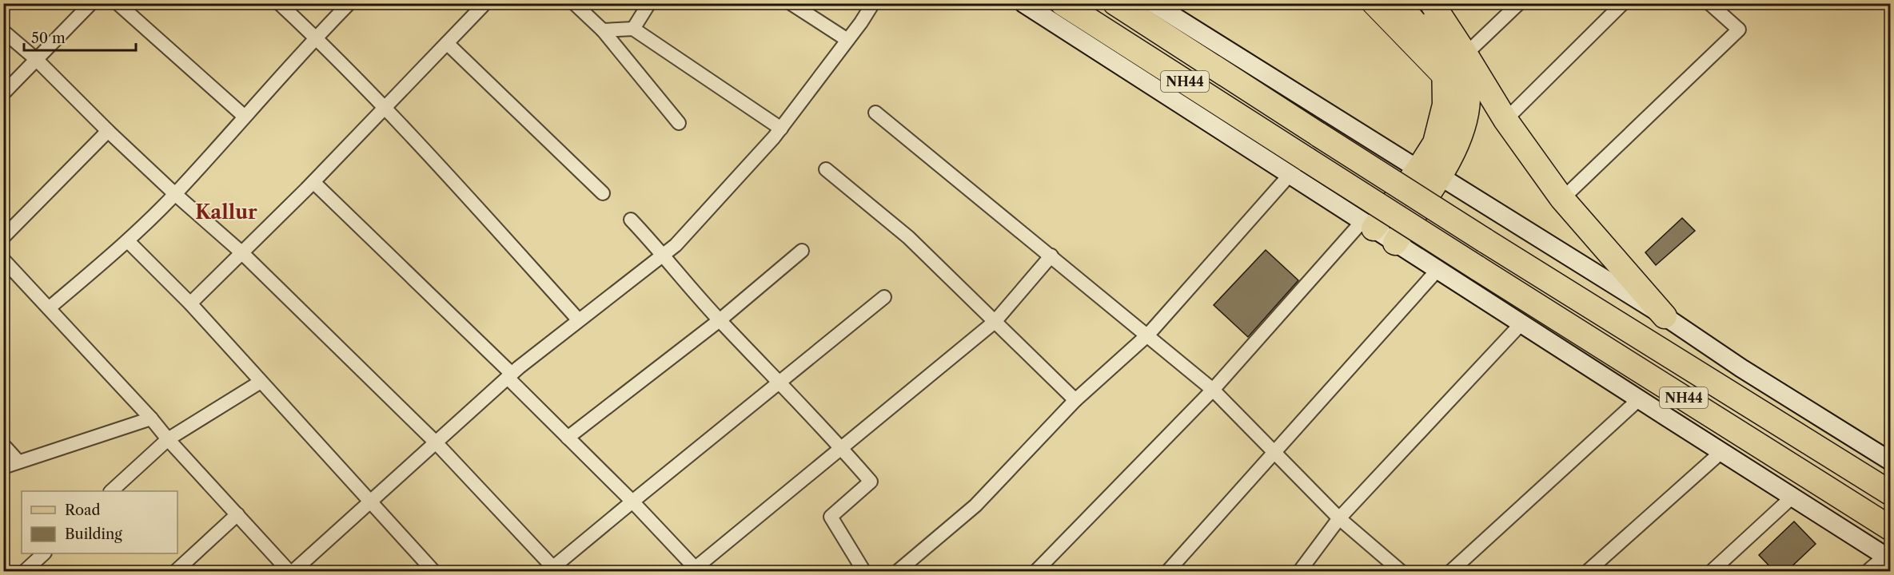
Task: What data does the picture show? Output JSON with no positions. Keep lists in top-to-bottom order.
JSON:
{
  "streets": {
    "highway": ["NH44"]
  },
  "districts": ["Kallur"],
  "legend": ["Road", "Building"],
  "scale_bar": "50 m"
}
